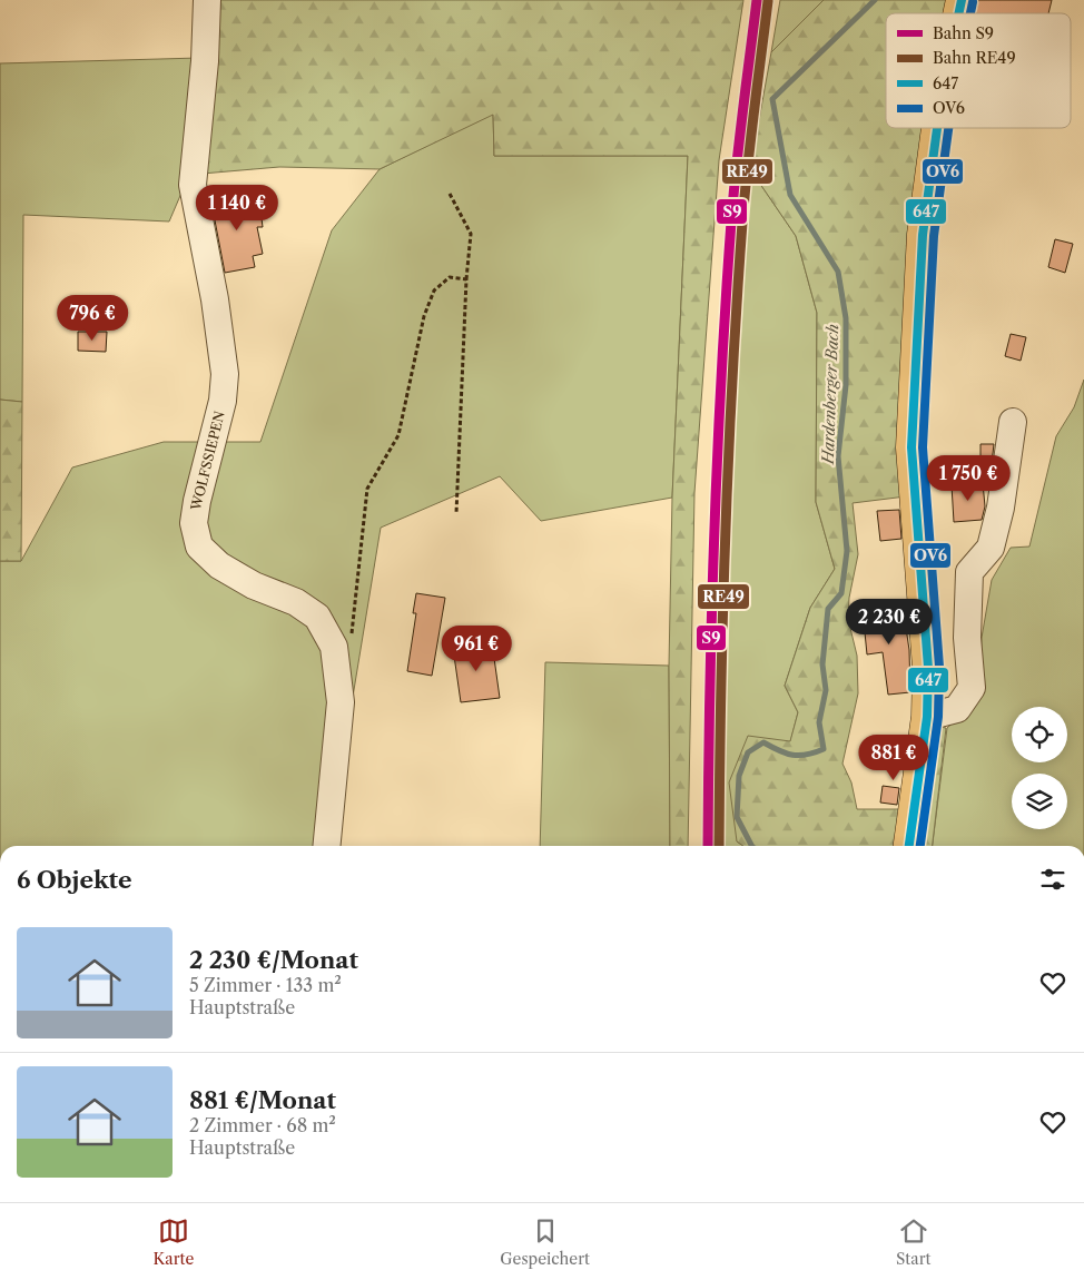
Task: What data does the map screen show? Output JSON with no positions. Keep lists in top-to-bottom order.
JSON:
{
  "streets": {
    "street": ["WOLFSSIEPEN"]
  },
  "water": ["Hardenberger Bach"],
  "lines": [
    "rail line S9",
    "transit line 647",
    "rail line RE49",
    "transit line OV6"
  ],
  "legend": [
    "Bahn S9",
    "Bahn RE49",
    "647",
    "OV6"
  ],
  "page": {
    "price": [
      "1 140 €",
      "796 €",
      "1 750 €",
      "2 230 €",
      "961 €",
      "881 €"
    ],
    "heading": "6 Objekte",
    "list": [
      {
        "name": "2 230 €/Monat",
        "note": "5 Zimmer · 133 m² · Hauptstraße"
      },
      {
        "name": "881 €/Monat",
        "note": "2 Zimmer · 68 m² · Hauptstraße"
      }
    ],
    "tabs": ["Karte", "Gespeichert", "Start"]
  }
}
